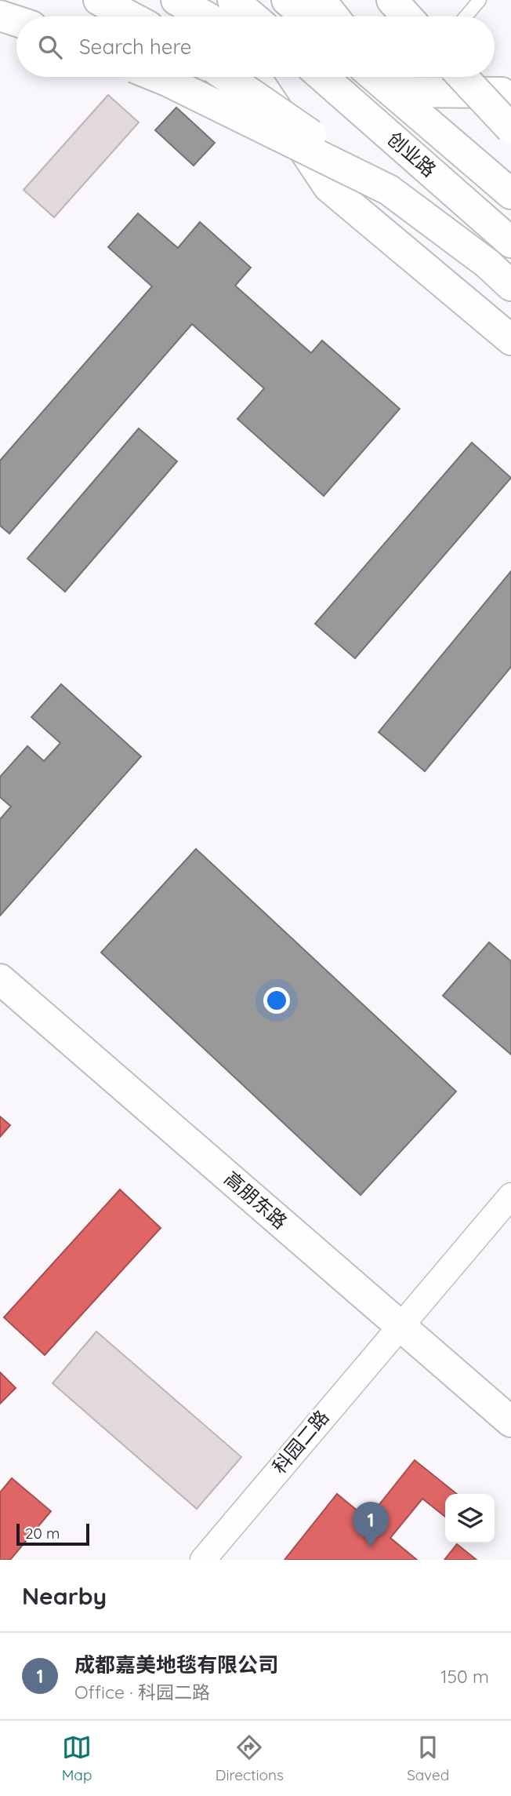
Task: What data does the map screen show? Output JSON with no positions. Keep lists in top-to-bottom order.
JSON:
{
  "streets": {
    "main road": ["创业路", "高朋东路"],
    "street": ["科园二路"]
  },
  "crossings": [
    ["高朋东路", "科园二路"]
  ],
  "scale_bar": "20 m",
  "page": {
    "search": "Search here",
    "pins": "1",
    "scale": "20 m",
    "heading": "Nearby",
    "list": [
      {
        "mark": "1",
        "name": "成都嘉美地毯有限公司",
        "note": "Office · 科园二路",
        "value": "150 m"
      }
    ],
    "nav": ["Map", "Directions", "Saved"]
  }
}
